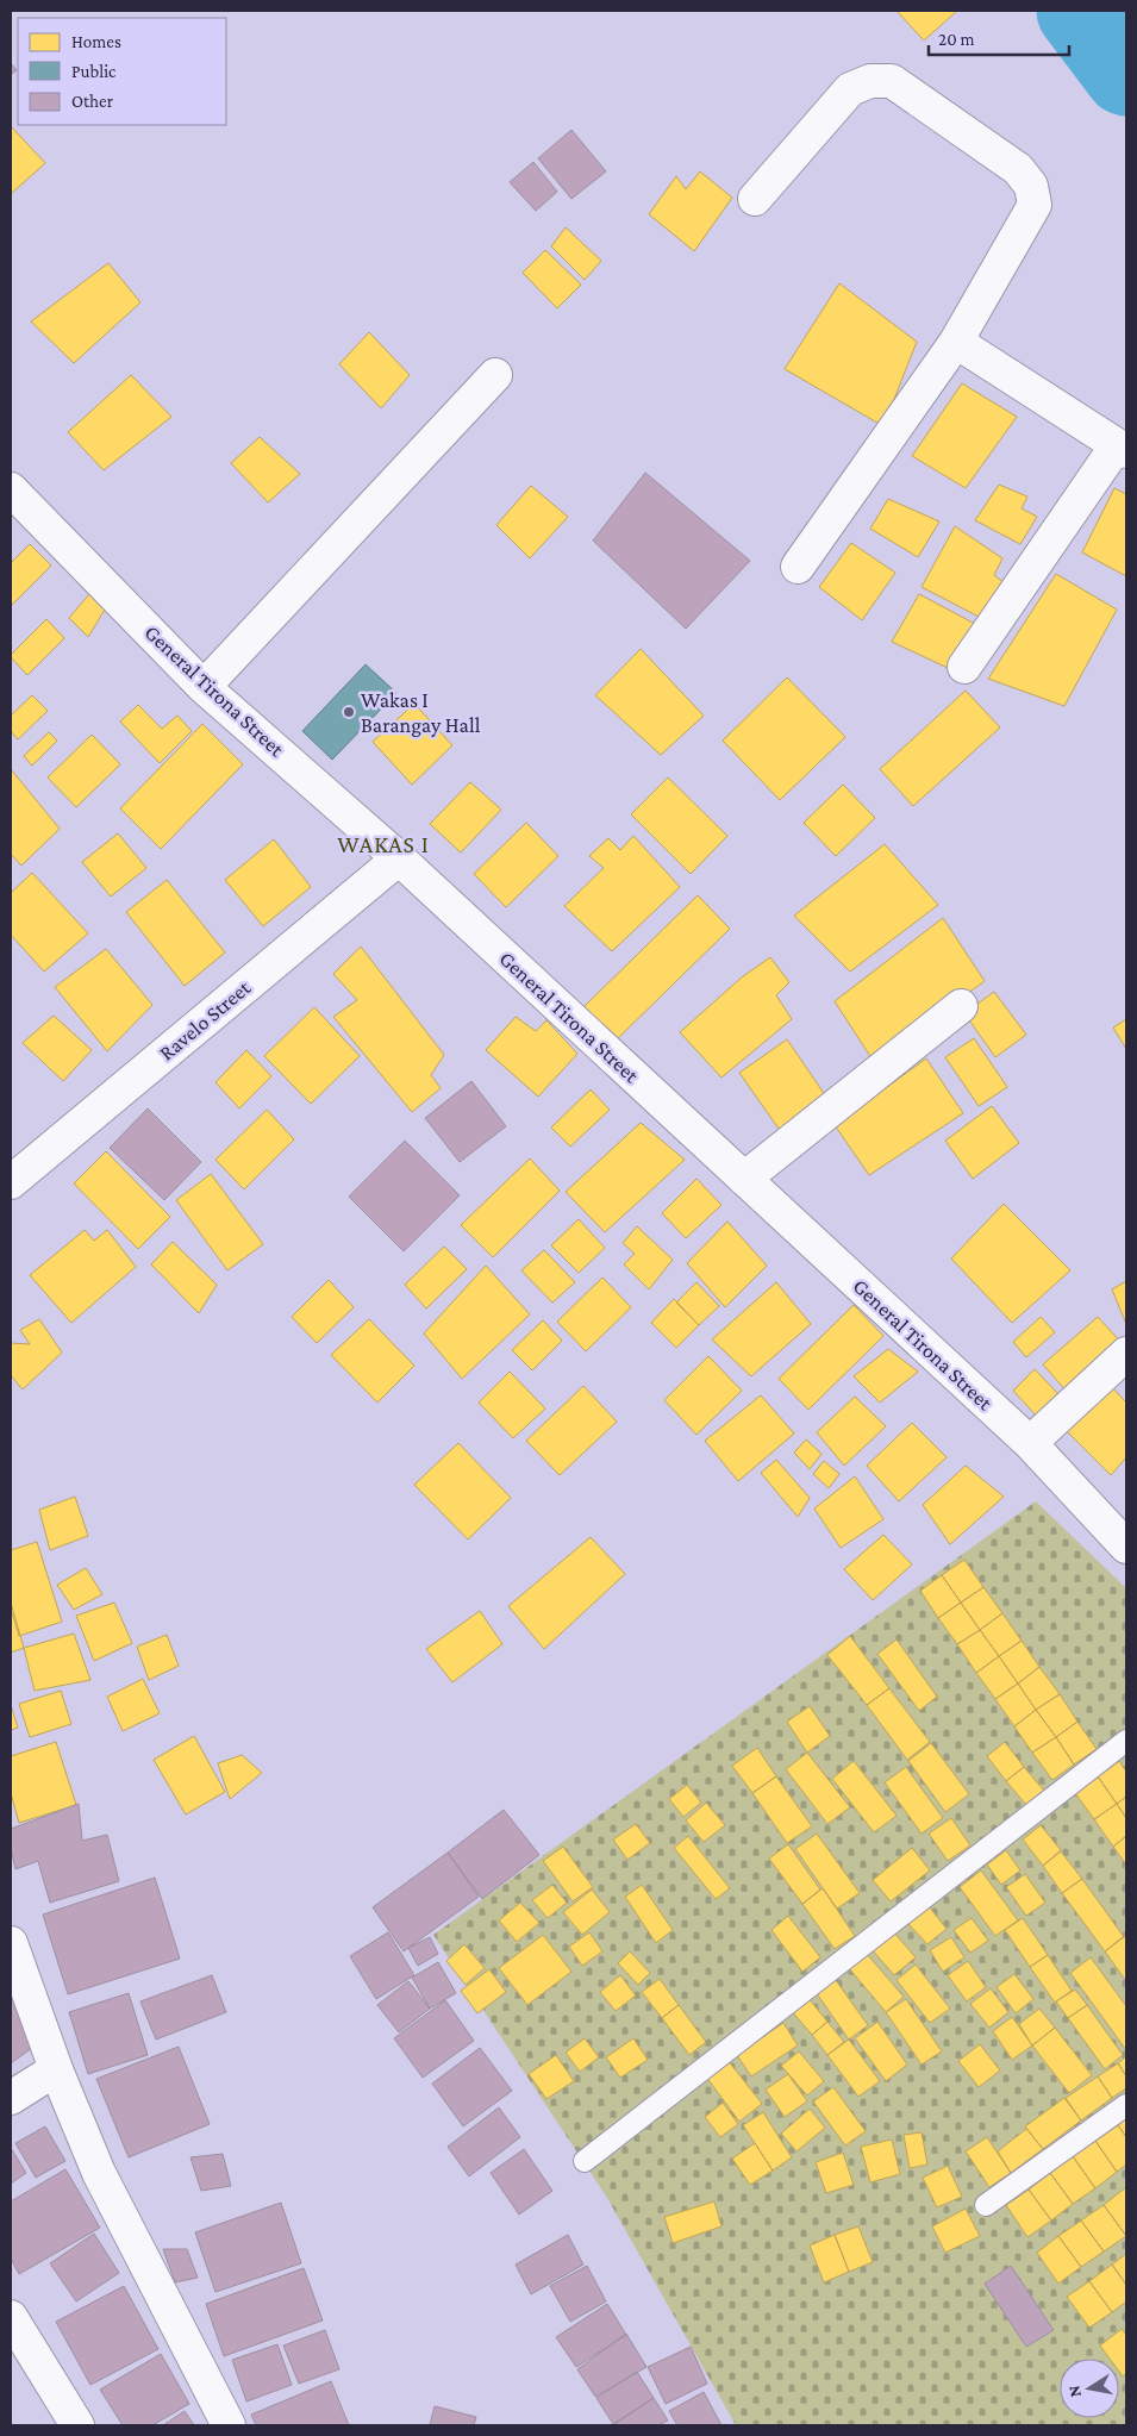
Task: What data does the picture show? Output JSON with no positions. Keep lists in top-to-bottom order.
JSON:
{
  "streets": {
    "street": ["General Tirona Street", "Ravelo Street"]
  },
  "crossings": [
    ["General Tirona Street", "Ravelo Street"]
  ],
  "districts": ["WAKAS I"],
  "places": ["Wakas I Barangay Hall"],
  "legend": ["Homes", "Public", "Other"],
  "scale_bar": "20 m",
  "north": "left"
}
